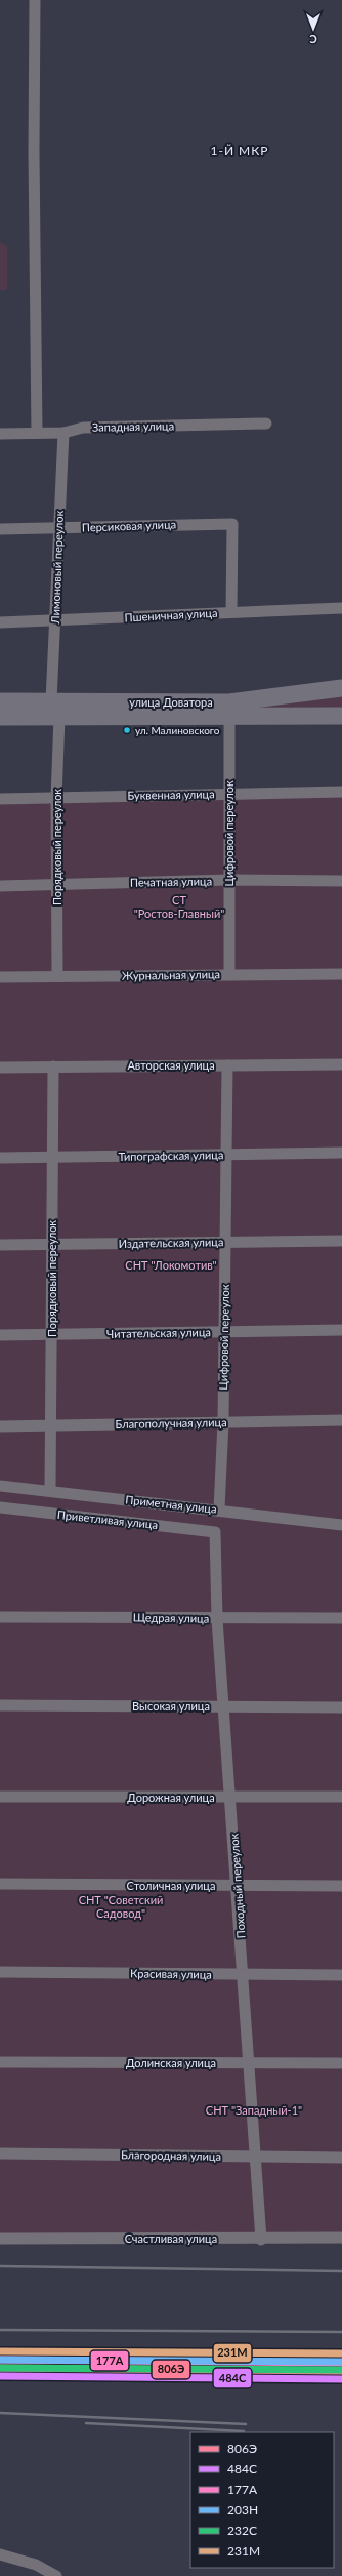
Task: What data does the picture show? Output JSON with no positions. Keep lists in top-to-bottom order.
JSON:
{
  "streets": {
    "main road": ["улица Доватора"],
    "street": [
      "Западная улица",
      "Персиковая улица",
      "Лимоновый переулок",
      "Пшеничная улица",
      "Буквенная улица",
      "Цифровой переулок",
      "Порядковый переулок",
      "Печатная улица",
      "Журнальная улица",
      "Авторская улица",
      "Типографская улица",
      "Издательская улица",
      "Читательская улица",
      "Благополучная улица",
      "Приметная улица",
      "Приветливая улица",
      "Щедрая улица",
      "Высокая улица",
      "Дорожная улица",
      "Столичная улица",
      "Походный переулок",
      "Красивая улица",
      "Долинская улица",
      "Благородная улица",
      "Счастливая улица"
    ]
  },
  "crossings": [
    ["Западная улица", "Лимоновый переулок"],
    ["Персиковая улица", "Лимоновый переулок"],
    ["Персиковая улица", "Пшеничная улица"],
    ["Лимоновый переулок", "Пшеничная улица"],
    ["Лимоновый переулок", "улица Доватора"],
    ["Лимоновый переулок", "Порядковый переулок"],
    ["улица Доватора", "Цифровой переулок"],
    ["улица Доватора", "Порядковый переулок"],
    ["Буквенная улица", "Цифровой переулок"],
    ["Буквенная улица", "Порядковый переулок"],
    ["Цифровой переулок", "Печатная улица"],
    ["Цифровой переулок", "Журнальная улица"],
    ["Цифровой переулок", "Авторская улица"],
    ["Цифровой переулок", "Типографская улица"],
    ["Цифровой переулок", "Издательская улица"],
    ["Цифровой переулок", "Читательская улица"],
    ["Цифровой переулок", "Благополучная улица"],
    ["Цифровой переулок", "Приметная улица"],
    ["Порядковый переулок", "Печатная улица"],
    ["Порядковый переулок", "Журнальная улица"],
    ["Порядковый переулок", "Авторская улица"],
    ["Порядковый переулок", "Типографская улица"],
    ["Порядковый переулок", "Издательская улица"],
    ["Порядковый переулок", "Читательская улица"],
    ["Порядковый переулок", "Благополучная улица"],
    ["Порядковый переулок", "Приметная улица"],
    ["Приветливая улица", "Походный переулок"],
    ["Щедрая улица", "Походный переулок"],
    ["Высокая улица", "Походный переулок"],
    ["Дорожная улица", "Походный переулок"],
    ["Столичная улица", "Походный переулок"],
    ["Походный переулок", "Красивая улица"],
    ["Походный переулок", "Долинская улица"],
    ["Походный переулок", "Благородная улица"],
    ["Походный переулок", "Счастливая улица"]
  ],
  "districts": ["1-Й МКР"],
  "parks": [
    "СТ \"Ростов-Главный\"",
    "СНТ \"Локомотив\"",
    "СНТ \"Советский Садовод\"",
    "СНТ \"Западный-1\""
  ],
  "places": ["ул. Малиновского"],
  "lines": [
    "transit line 231М",
    "transit line 177А",
    "transit line 203Н",
    "transit line 806Э",
    "transit line 232C",
    "transit line 484С"
  ],
  "legend": [
    "806Э",
    "484С",
    "177А",
    "203Н",
    "232C",
    "231М"
  ],
  "north": "bottom"
}
